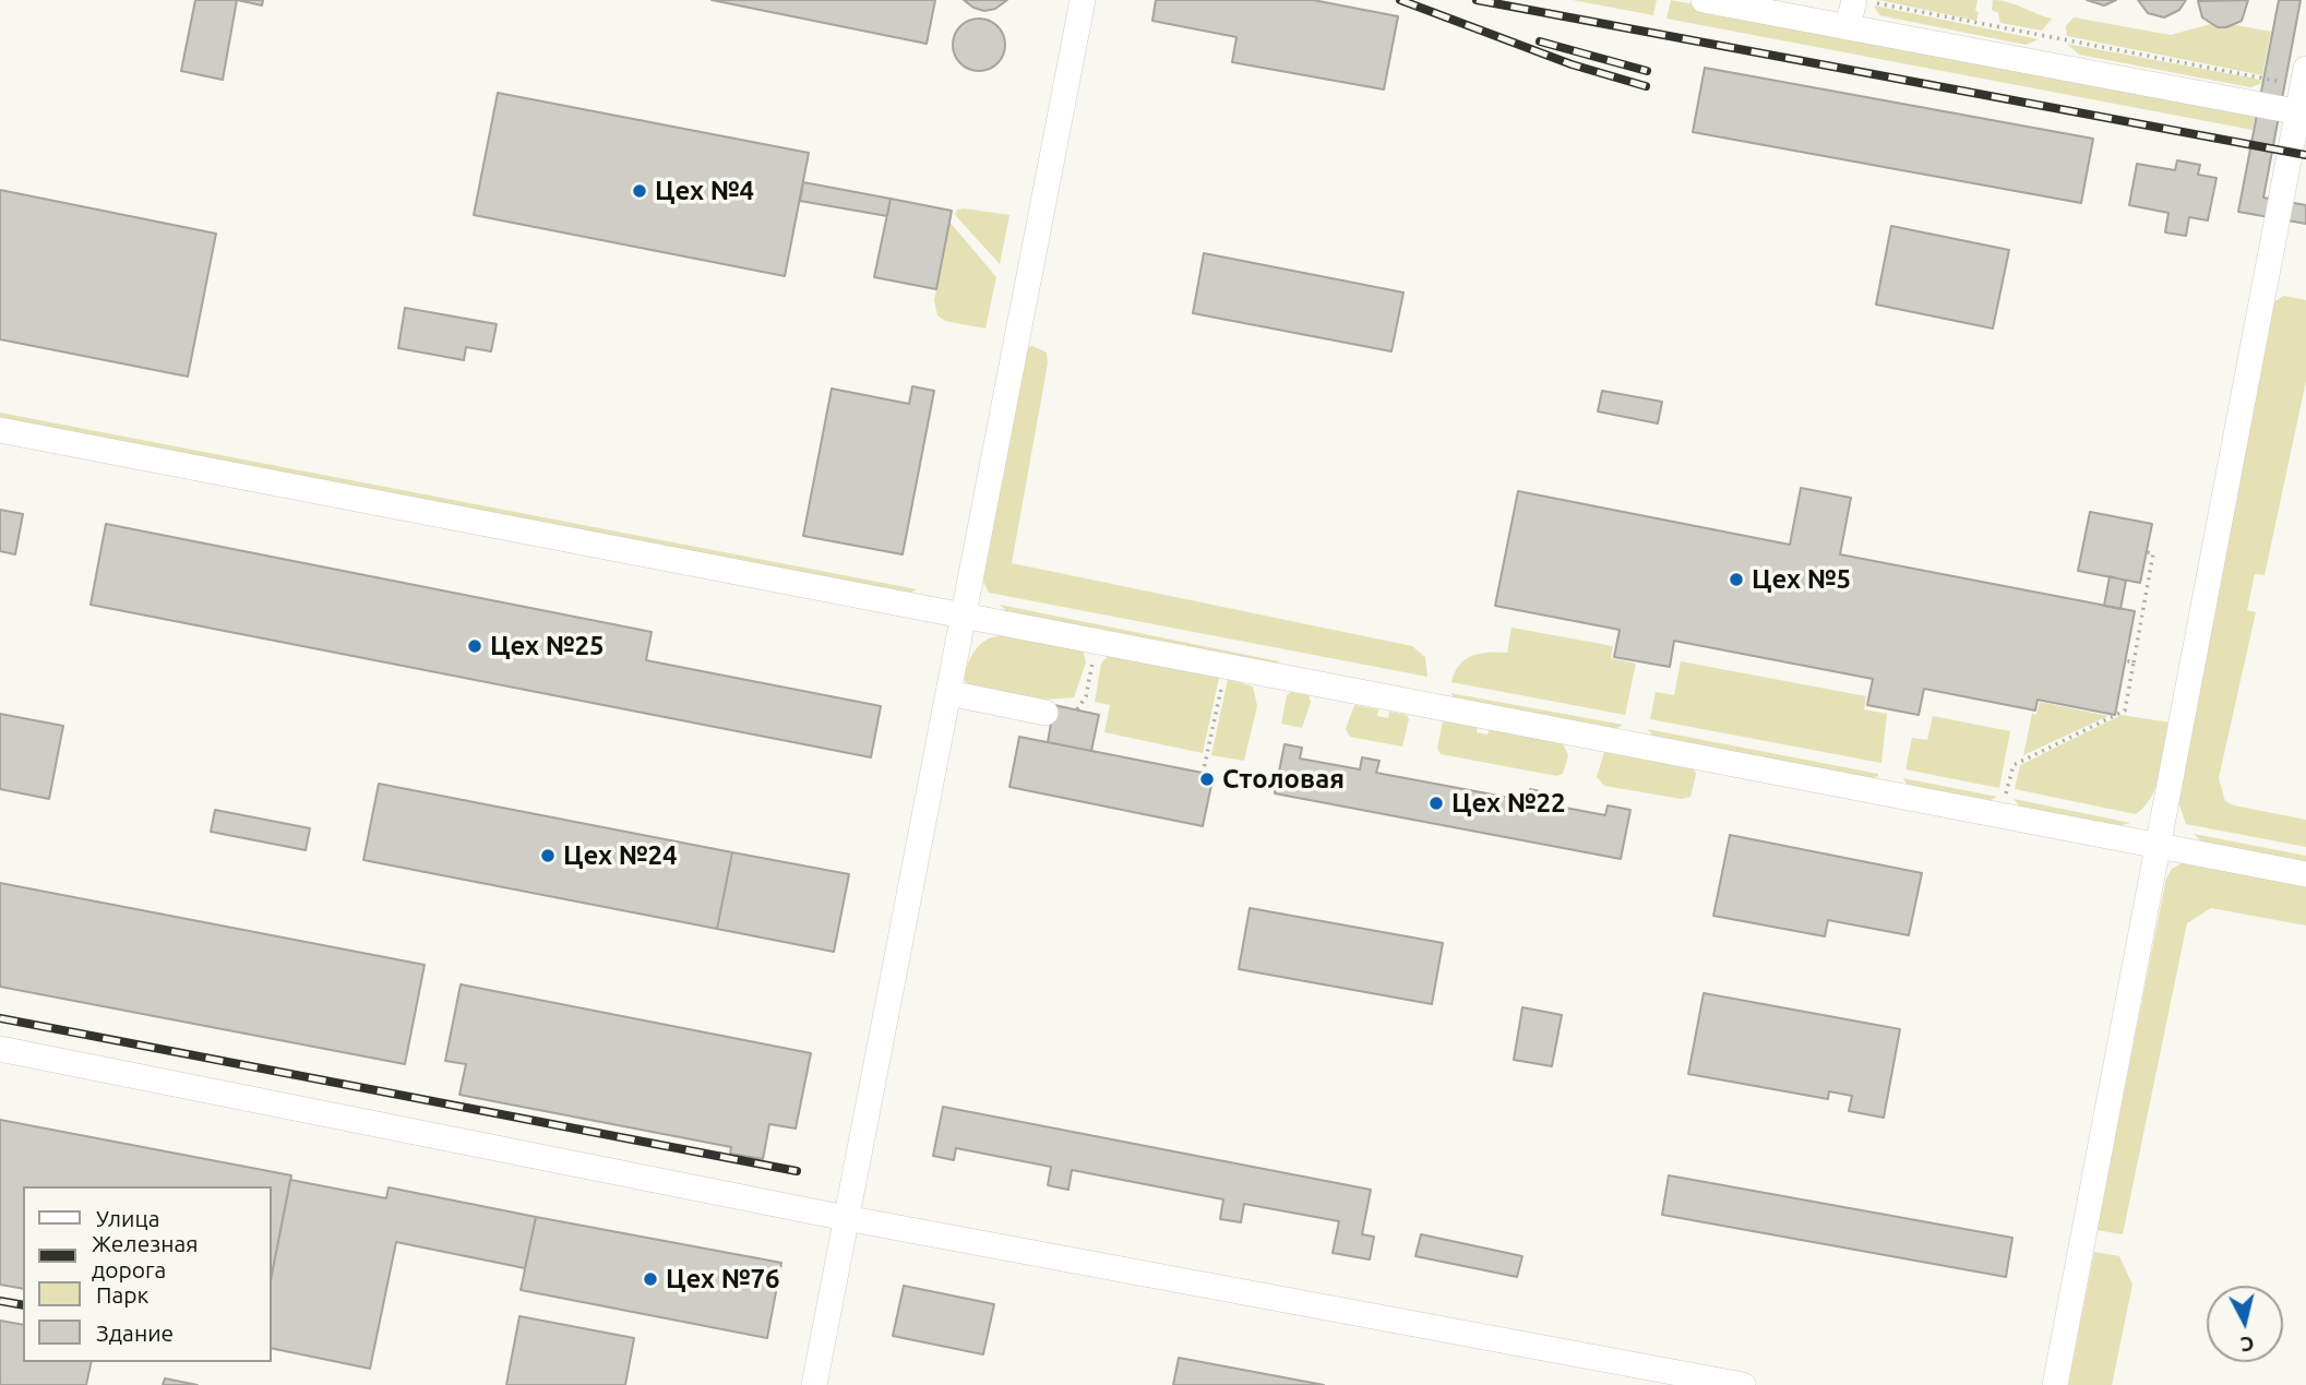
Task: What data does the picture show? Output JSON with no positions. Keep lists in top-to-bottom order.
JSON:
{
  "places": [
    "Цех №4",
    "Цех №5",
    "Цех №25",
    "Столовая",
    "Цех №22",
    "Цех №24",
    "Цех №76"
  ],
  "legend": [
    "Улица",
    "Железная дорога",
    "Парк",
    "Здание"
  ],
  "north": "bottom"
}
